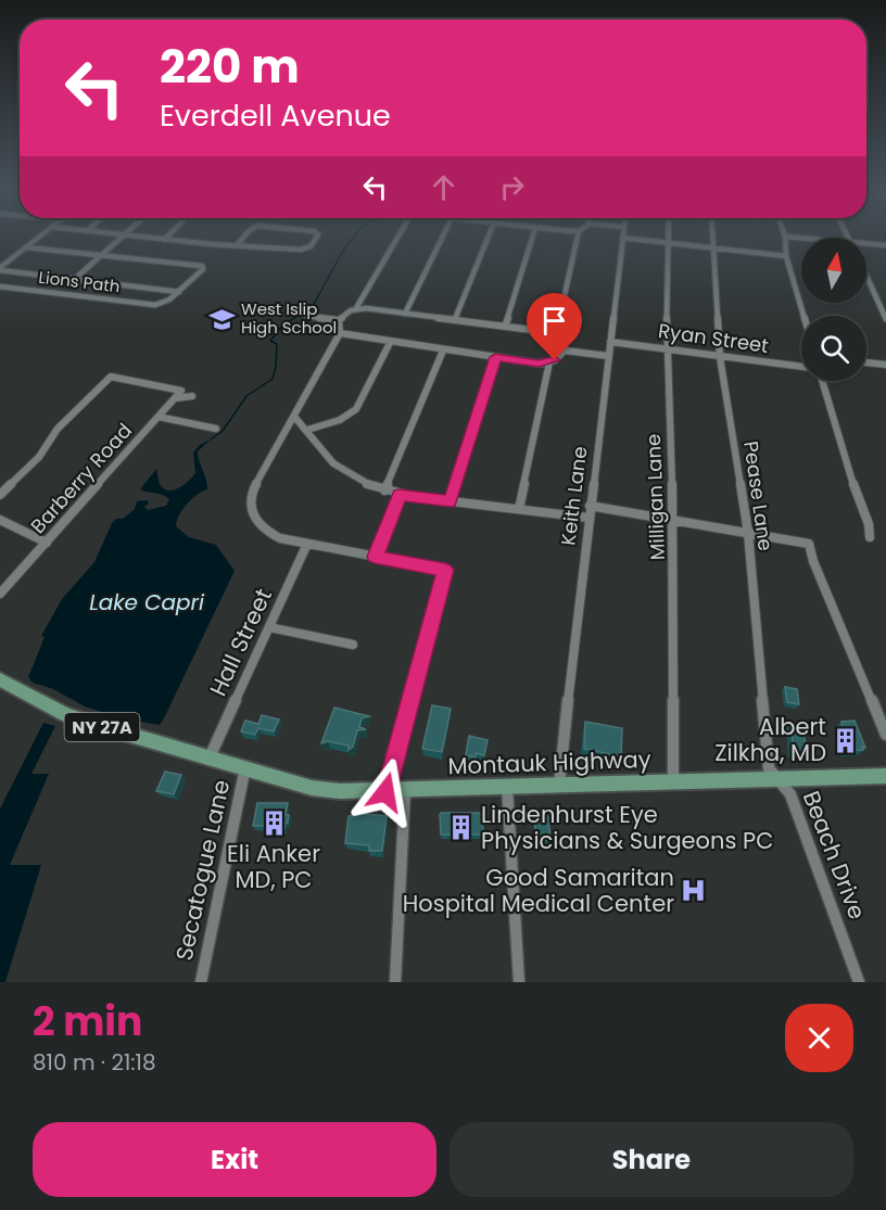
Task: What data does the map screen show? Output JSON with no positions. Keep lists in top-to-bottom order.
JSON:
{
  "streets": {
    "main road": ["NY 27A", "Montauk Highway"],
    "street": [
      "Lions Path",
      "Ryan Street",
      "Barberry Road",
      "Keith Lane",
      "Pease Lane",
      "Milligan Lane",
      "Hall Street",
      "Beach Drive",
      "Secatogue Lane"
    ]
  },
  "crossings": [
    ["Ryan Street", "Keith Lane"],
    ["Ryan Street", "Pease Lane"],
    ["Ryan Street", "Milligan Lane"],
    ["Keith Lane", "Montauk Highway"],
    ["Pease Lane", "Montauk Highway"],
    ["Pease Lane", "Beach Drive"],
    ["Milligan Lane", "Montauk Highway"],
    ["Hall Street", "Montauk Highway"],
    ["Montauk Highway", "Beach Drive"],
    ["Montauk Highway", "Secatogue Lane"]
  ],
  "water": ["Lake Capri"],
  "places": {
    "school or university": ["West Islip High School"],
    "building": ["Albert Zilkha, MD", "Eli Anker MD, PC", "Lindenhurst Eye Physicians & Surgeons PC"],
    "hospital": ["Good Samaritan Hospital Medical Center"]
  },
  "north": "top",
  "page": {
    "turn": ["220 m", "Everdell Avenue"],
    "heading": ["2 min", "810 m · 21:18"],
    "buttons": ["Exit", "Share"]
  }
}
